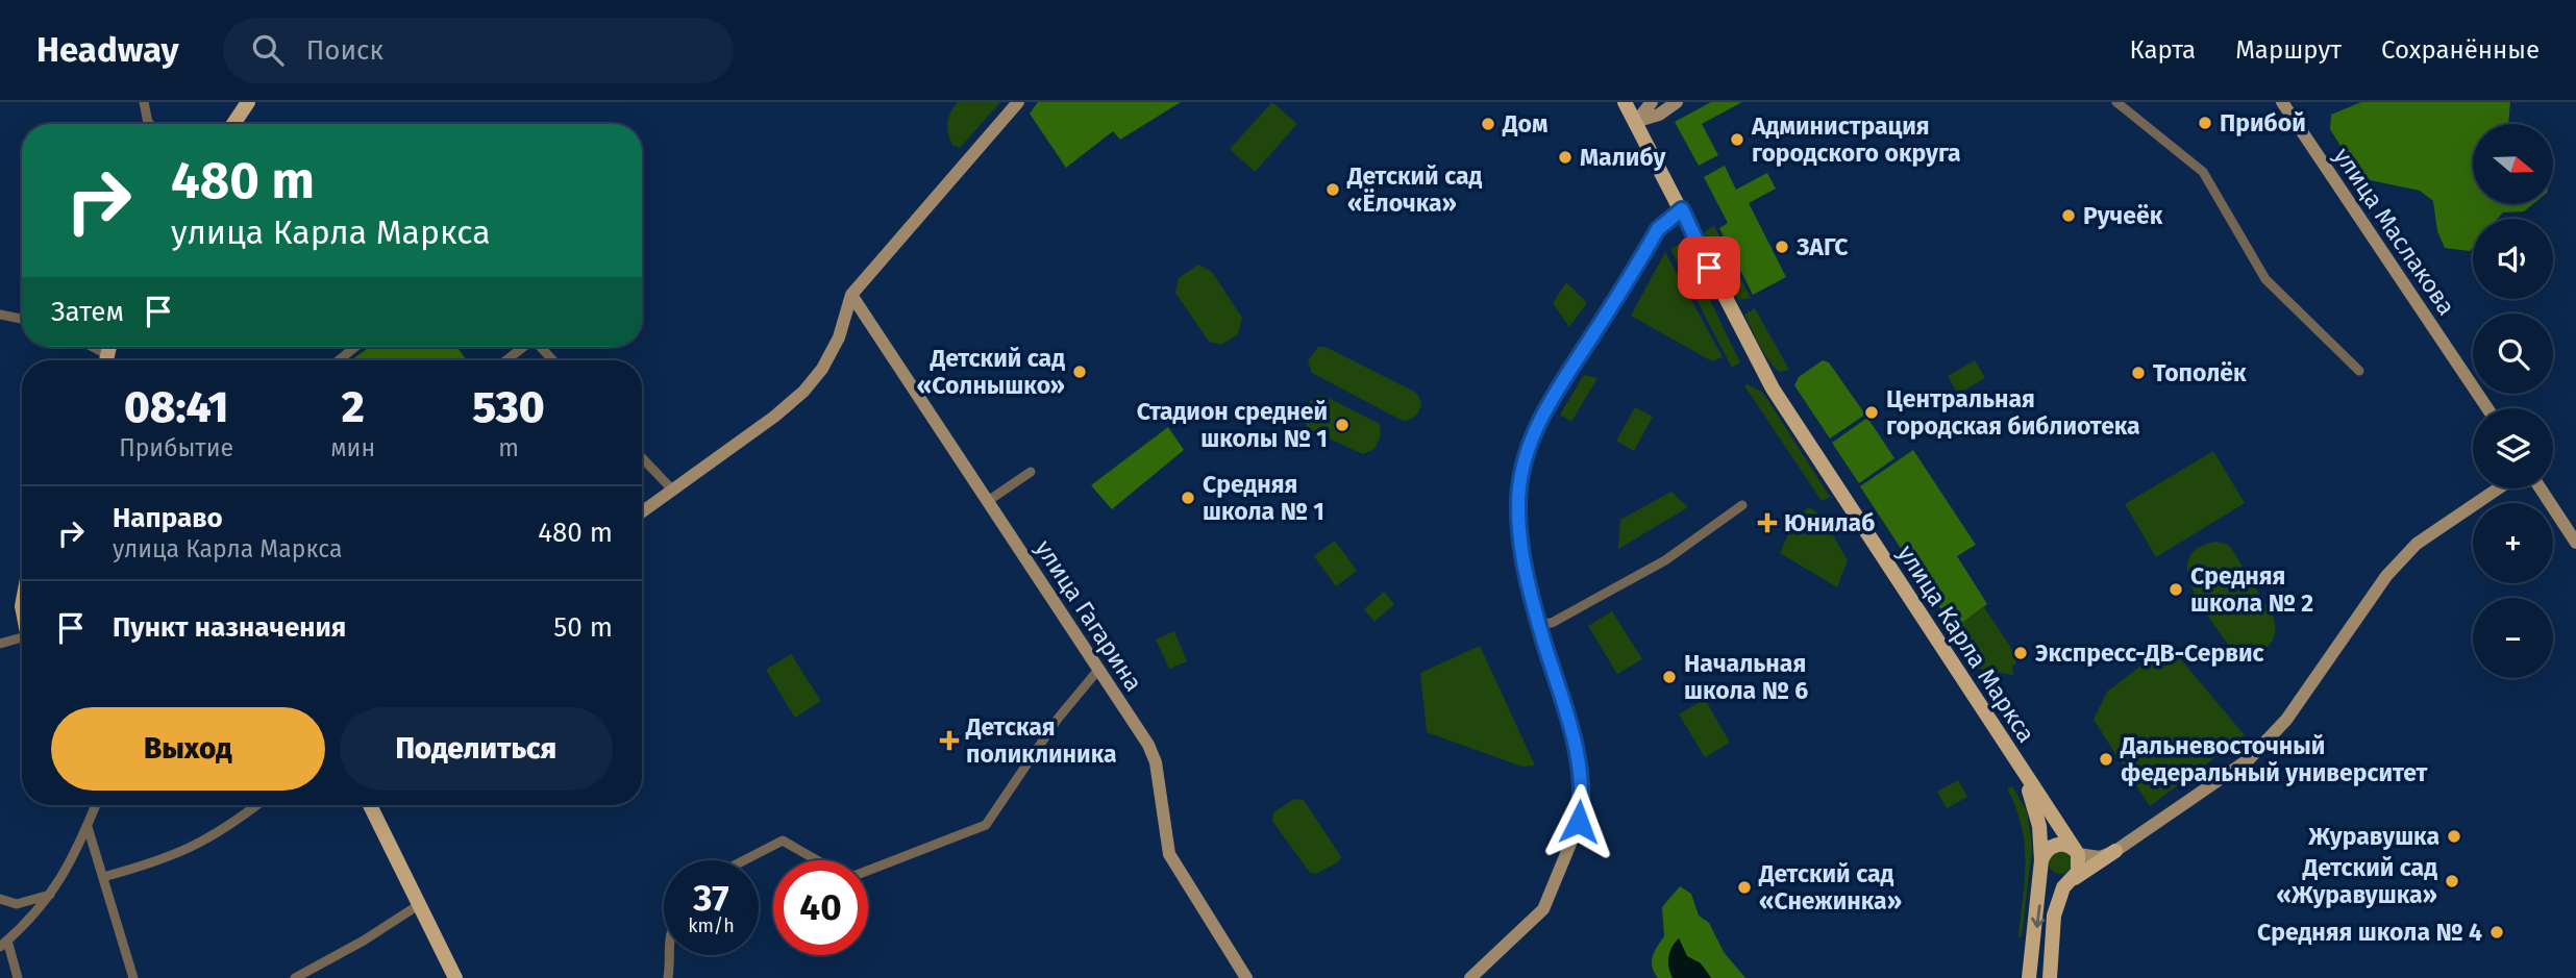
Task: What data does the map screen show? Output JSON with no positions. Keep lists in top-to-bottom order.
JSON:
{
  "streets": {
    "main road": ["улица Карла Маркса"],
    "street": ["улица Маслакова", "улица Гагарина"]
  },
  "places": {
    "other": [
      "Прибой",
      "Дом",
      "Администрация городского округа",
      "Малибу",
      "Детский сад «Ёлочка»",
      "Ручеёк",
      "ЗАГС",
      "Детский сад «Солнышко»",
      "Тополёк",
      "Центральная городская библиотека",
      "Стадион средней школы № 1",
      "Средняя школа № 1",
      "Средняя школа № 2",
      "Экспресс-ДВ-Сервис",
      "Начальная школа № 6",
      "Дальневосточный федеральный университет",
      "Журавушка",
      "Детский сад «Журавушка»",
      "Детский сад «Снежинка»",
      "Средняя школа № 4"
    ],
    "health": ["Юнилаб", "Детская поликлиника"]
  },
  "north": "right",
  "page": {
    "header": "Headway",
    "search": "Поиск",
    "nav": ["Карта", "Маршрут", "Сохранённые"],
    "map_buttons": ["+", "−"],
    "turn": ["480 m", "улица Карла Маркса"],
    "then": "Затем",
    "eta": [
      "08:41",
      "Прибытие",
      "2",
      "мин",
      "530",
      "m"
    ],
    "list": [
      {
        "name": "Направо",
        "note": "улица Карла Маркса",
        "value": "480 m"
      },
      {
        "name": "Пункт назначения",
        "value": "50 m"
      }
    ],
    "buttons": ["Выход", "Поделиться"],
    "speed": "37 km/h",
    "limit": "40"
  }
}
